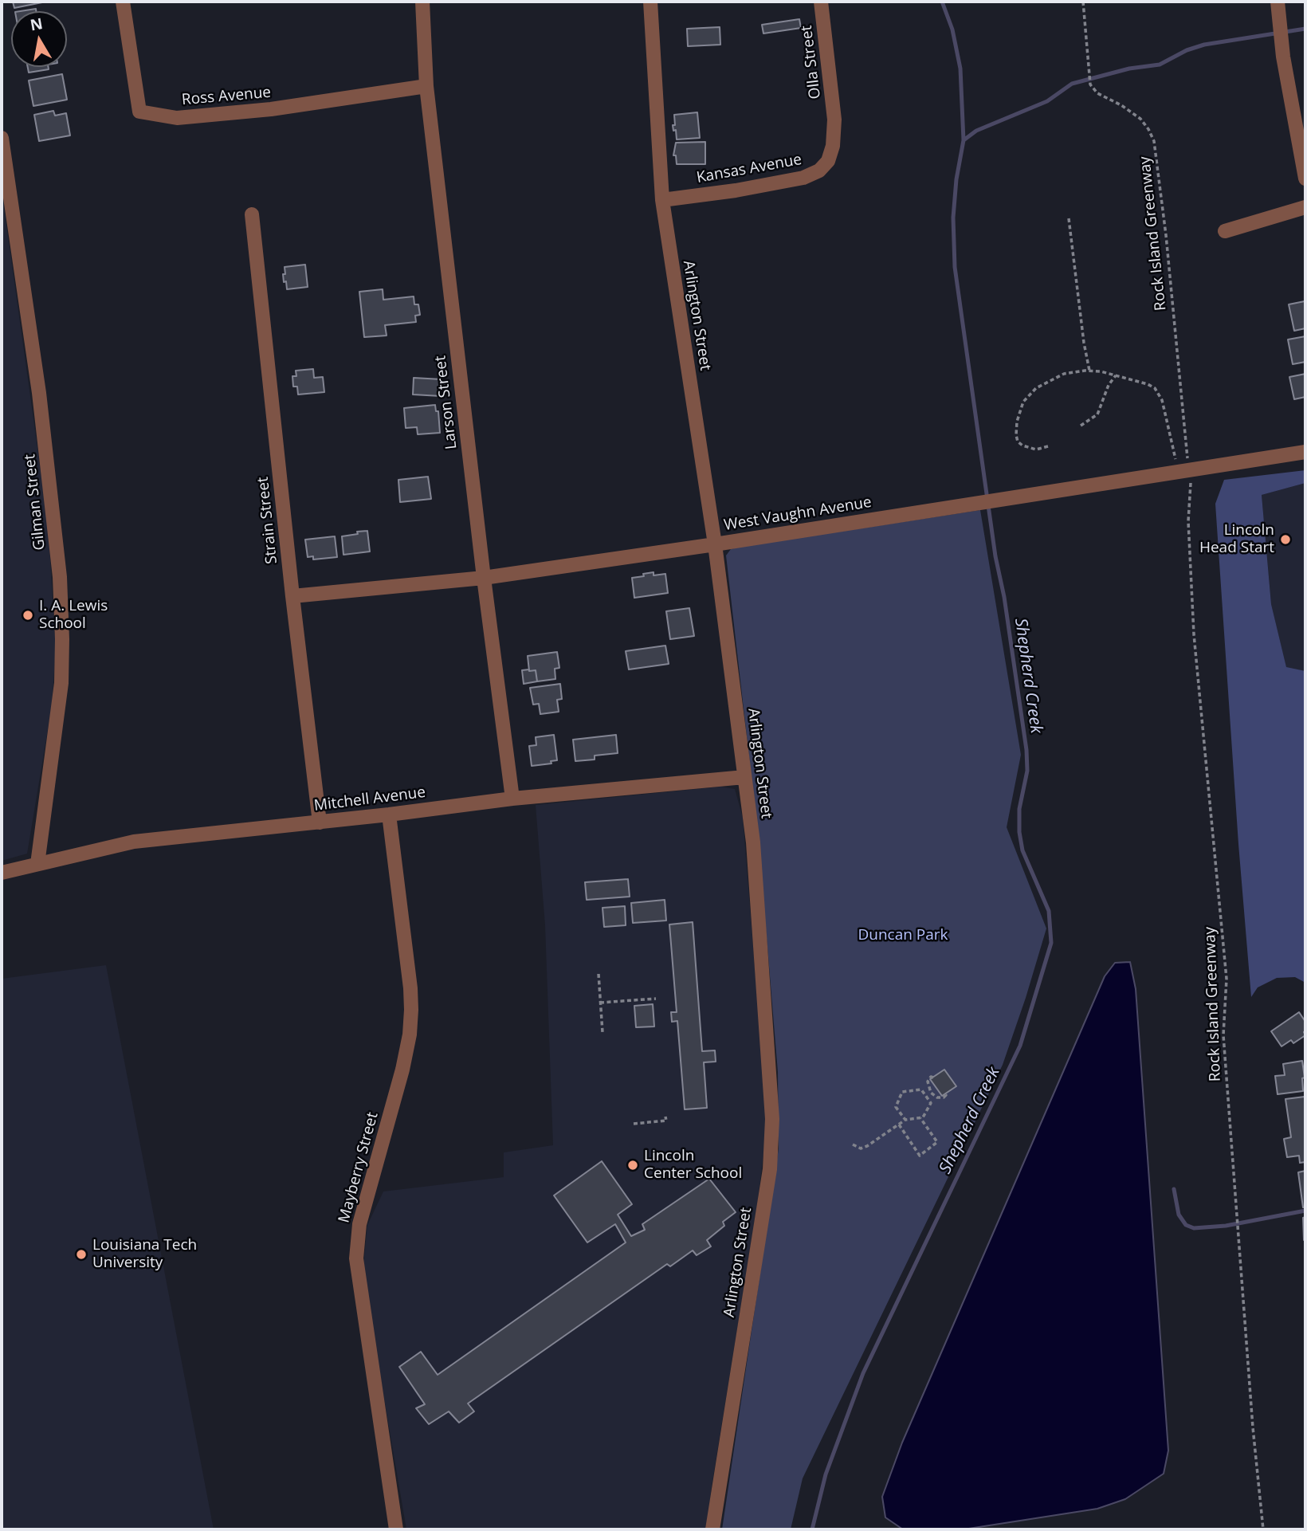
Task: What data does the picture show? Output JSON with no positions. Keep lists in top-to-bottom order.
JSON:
{
  "streets": {
    "street": [
      "Olla Street",
      "Ross Avenue",
      "Kansas Avenue",
      "Arlington Street",
      "Larson Street",
      "Gilman Street",
      "West Vaughn Avenue",
      "Strain Street",
      "Mitchell Avenue",
      "Mayberry Street"
    ],
    "path": ["Rock Island Greenway"]
  },
  "crossings": [
    ["Olla Street", "Kansas Avenue"],
    ["Ross Avenue", "Larson Street"],
    ["Kansas Avenue", "Arlington Street"],
    ["Arlington Street", "West Vaughn Avenue"],
    ["Arlington Street", "Mitchell Avenue"],
    ["Larson Street", "West Vaughn Avenue"],
    ["Larson Street", "Mitchell Avenue"],
    ["Gilman Street", "Mitchell Avenue"],
    ["West Vaughn Avenue", "Strain Street"],
    ["Strain Street", "Mitchell Avenue"],
    ["Mitchell Avenue", "Mayberry Street"]
  ],
  "water": ["Shepherd Creek"],
  "parks": ["Duncan Park"],
  "places": [
    "Lincoln Head Start",
    "I. A. Lewis School",
    "Lincoln Center School",
    "Louisiana Tech University"
  ],
  "north": "top"
}
